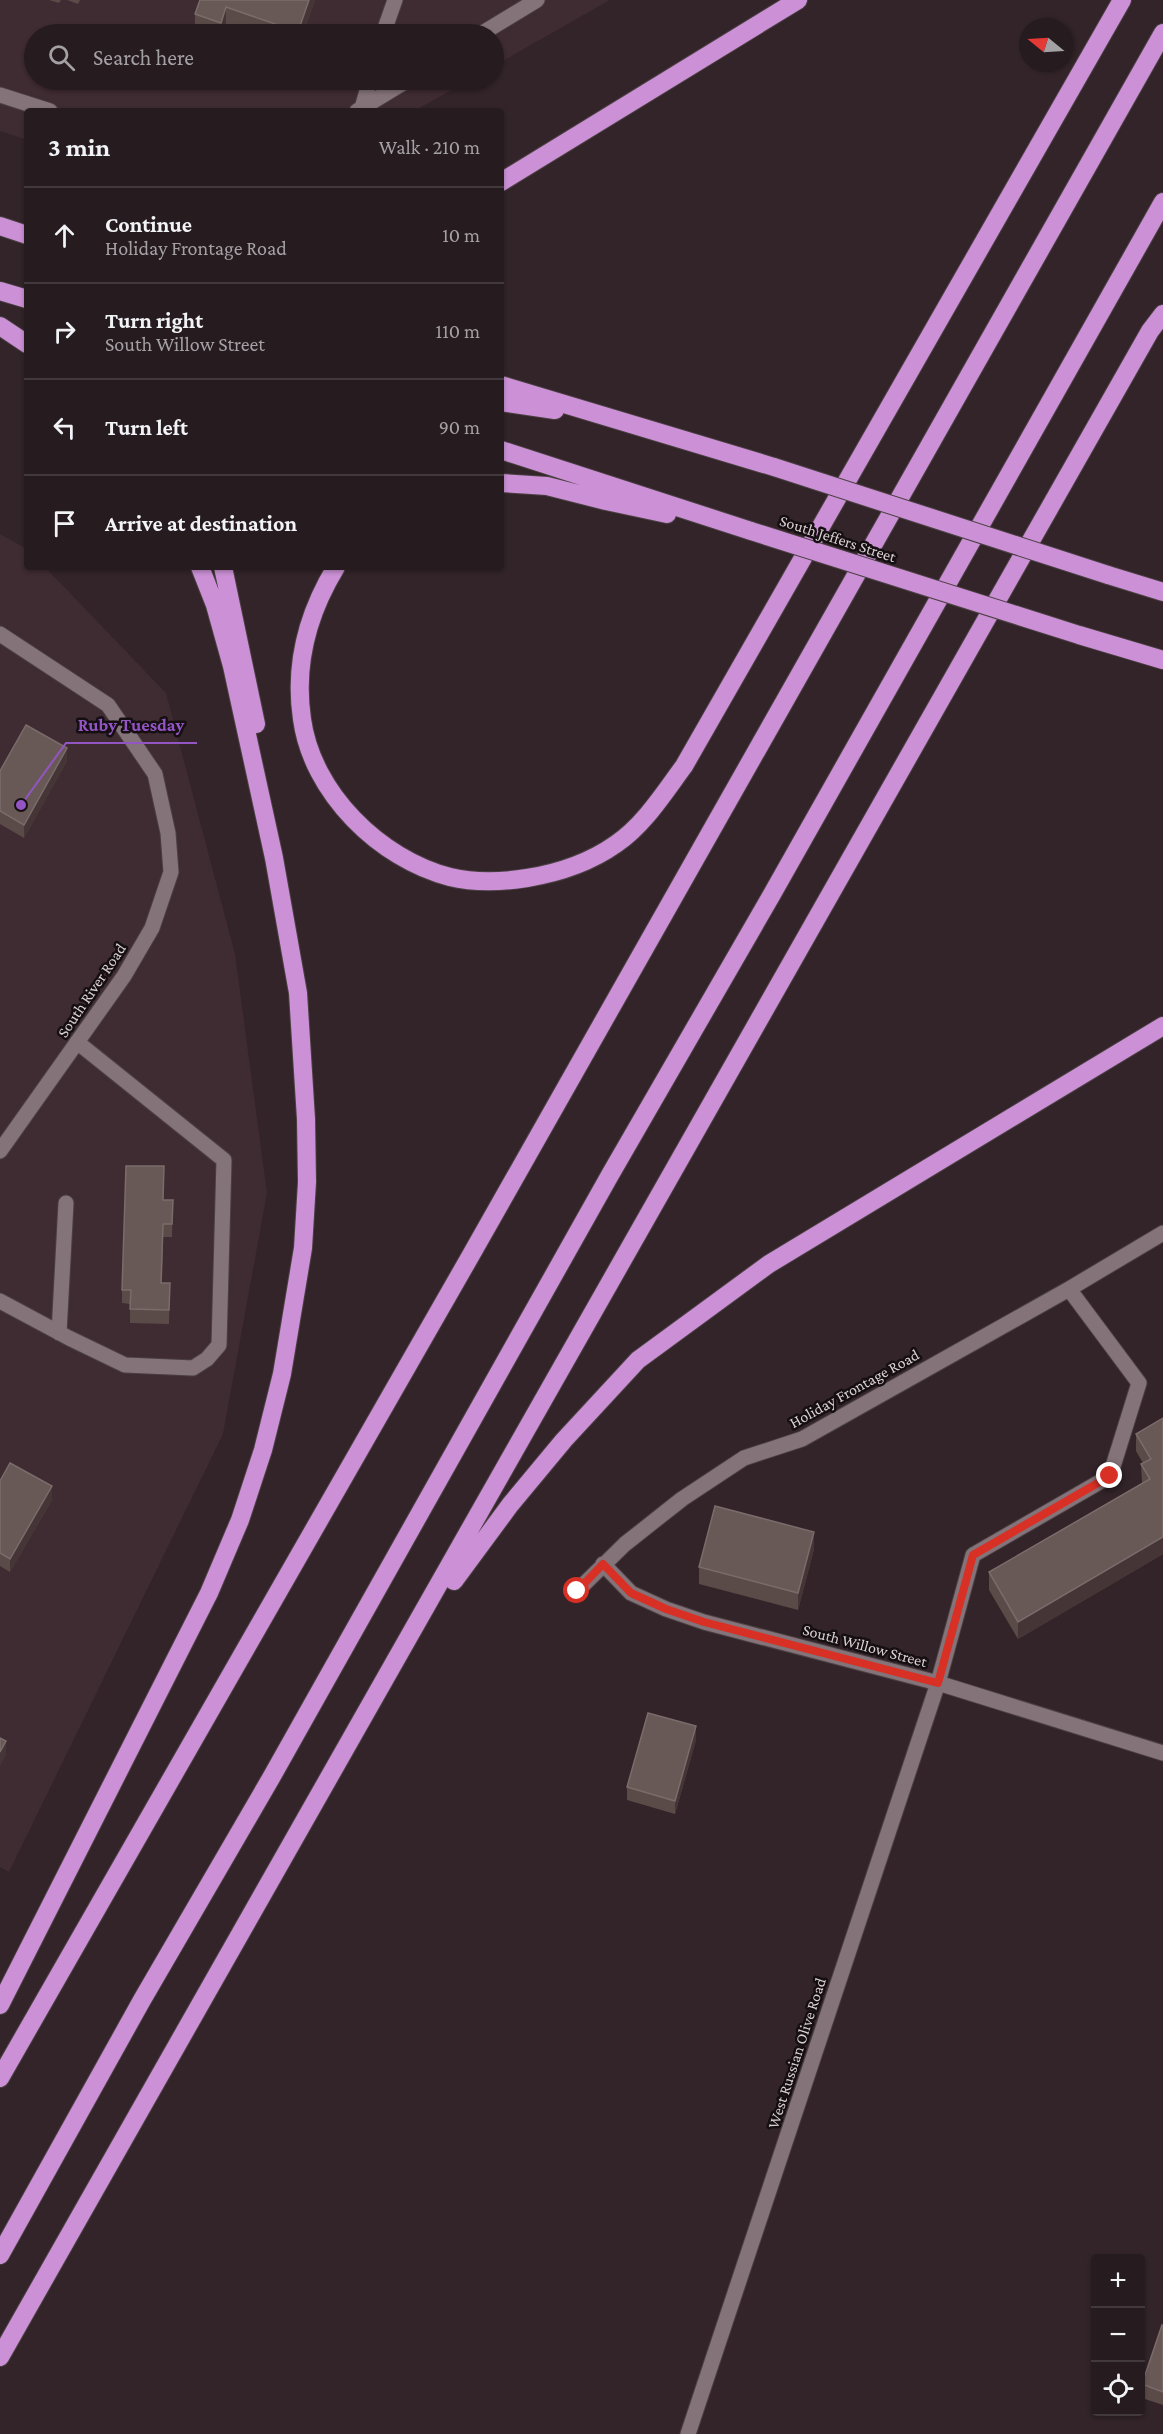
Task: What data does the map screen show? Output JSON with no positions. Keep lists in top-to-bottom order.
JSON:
{
  "streets": {
    "highway": ["South Jeffers Street"],
    "street": [
      "South River Road",
      "Holiday Frontage Road",
      "South Willow Street",
      "West Russian Olive Road"
    ]
  },
  "crossings": [
    ["Holiday Frontage Road", "South Willow Street"],
    ["Holiday Frontage Road", "West Russian Olive Road"],
    ["South Willow Street", "West Russian Olive Road"]
  ],
  "places": ["Ruby Tuesday"],
  "north": "left",
  "page": {
    "search": "Search here",
    "heading": ["3 min", "Walk · 210 m"],
    "list": [
      ["Continue", "Holiday Frontage Road", "10 m"],
      ["Turn right", "South Willow Street", "110 m"],
      ["Turn left", "90 m"],
      "Arrive at destination"
    ],
    "map_buttons": ["+", "−"]
  }
}
